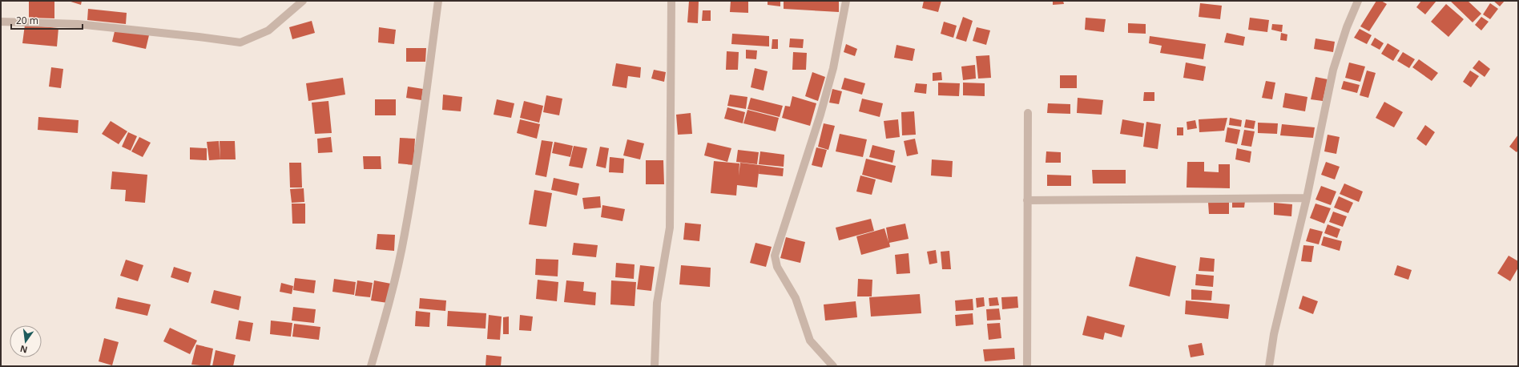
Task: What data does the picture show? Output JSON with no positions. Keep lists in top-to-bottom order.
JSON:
{
  "scale_bar": "20 m",
  "north": "bottom"
}
